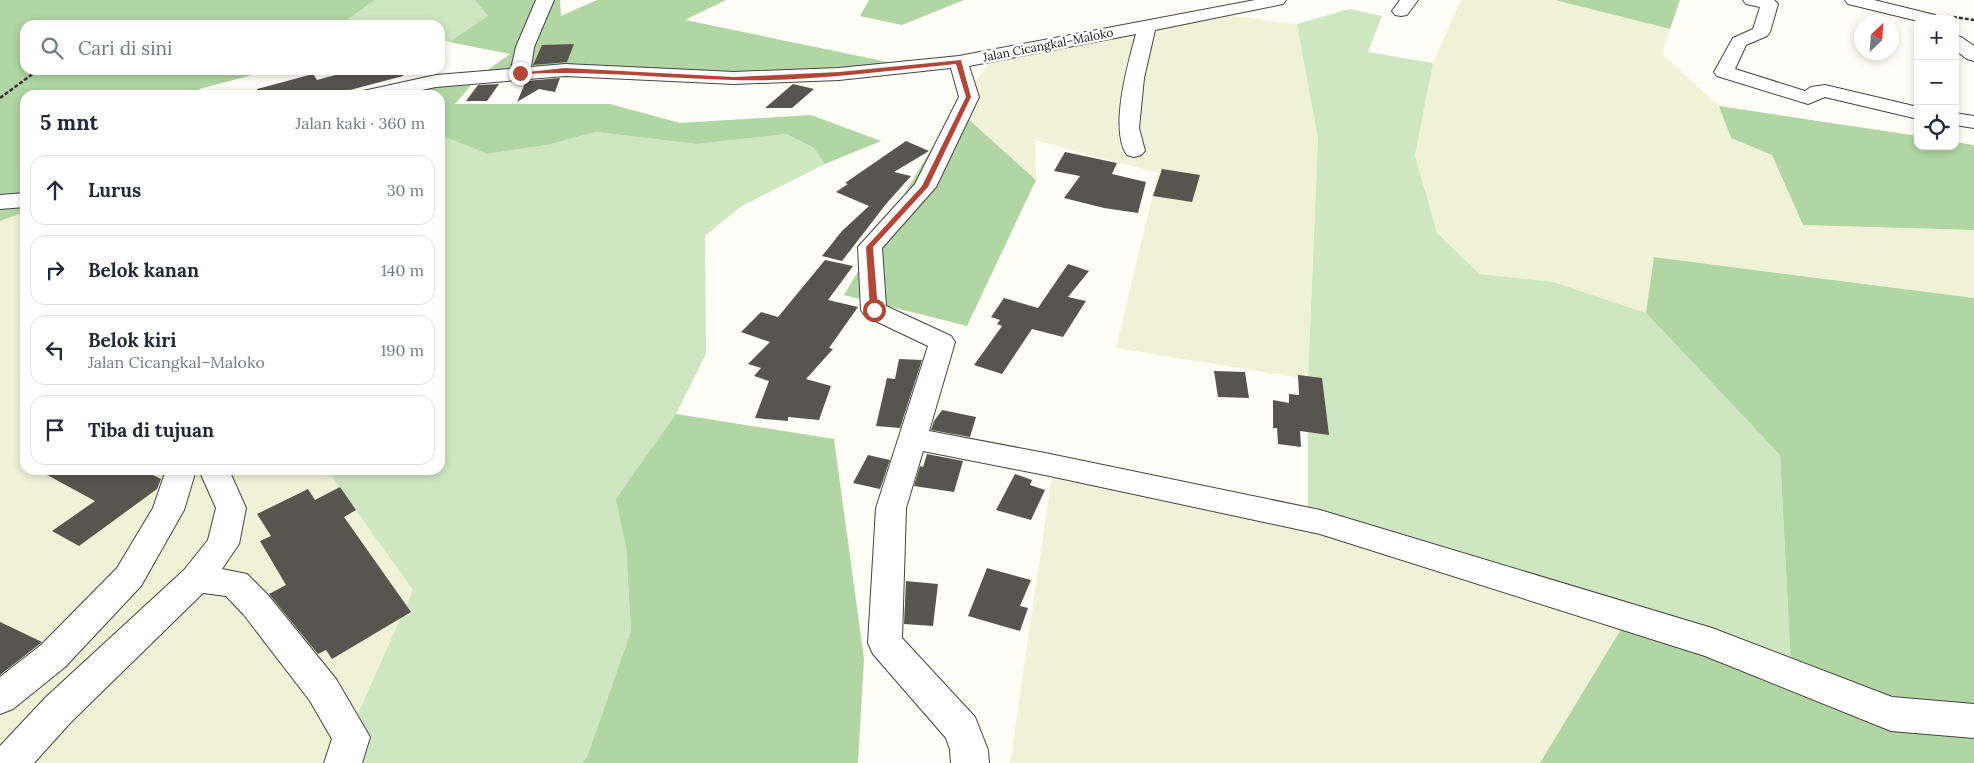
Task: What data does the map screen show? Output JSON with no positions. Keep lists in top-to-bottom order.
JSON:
{
  "streets": {
    "street": ["Jalan Cicangkal–Maloko"]
  },
  "north": "top right",
  "page": {
    "map_buttons": ["+", "−"],
    "search": "Cari di sini",
    "heading": ["5 mnt", "Jalan kaki · 360 m"],
    "list": [
      ["Lurus", "30 m"],
      ["Belok kanan", "140 m"],
      ["Belok kiri", "Jalan Cicangkal–Maloko", "190 m"],
      "Tiba di tujuan"
    ]
  }
}
